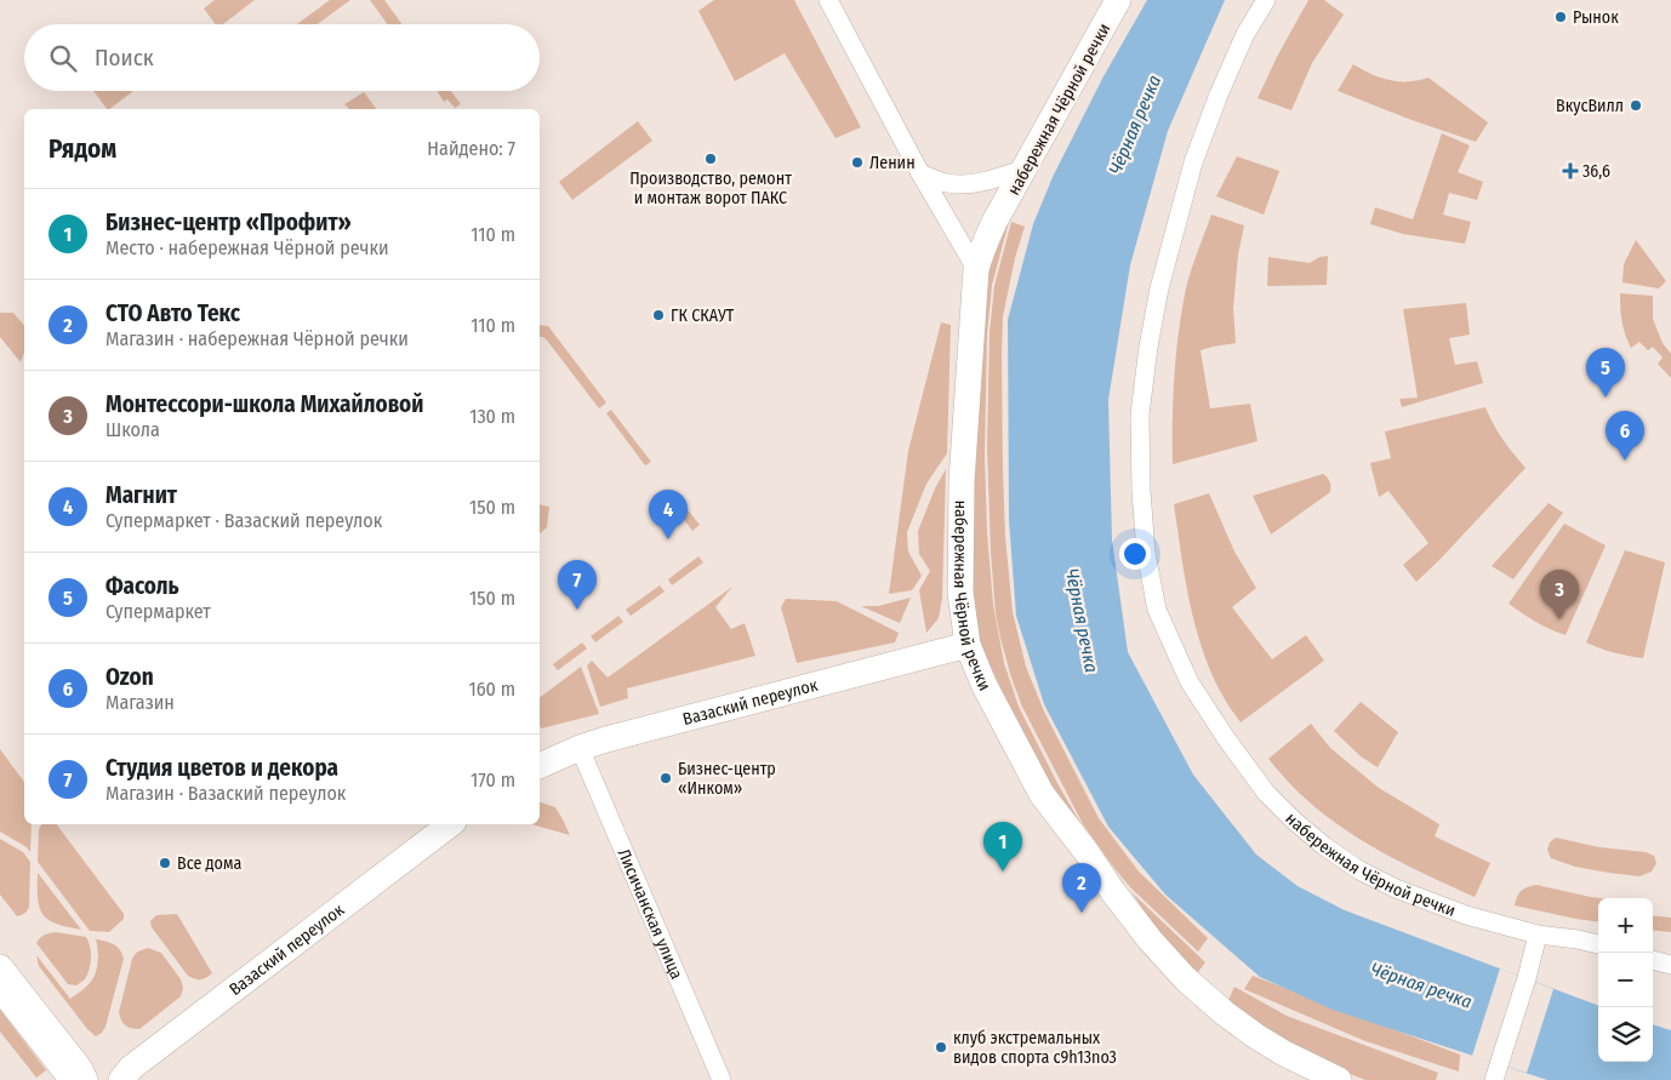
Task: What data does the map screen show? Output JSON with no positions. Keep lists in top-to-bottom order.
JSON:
{
  "streets": {
    "street": ["набережная Чёрной речки", "Вазаский переулок", "Лисичанская улица"]
  },
  "crossings": [
    ["набережная Чёрной речки", "Вазаский переулок"],
    ["Вазаский переулок", "Лисичанская улица"]
  ],
  "water": ["Чёрная речка"],
  "places": {
    "other": [
      "Рынок",
      "ВкусВилл",
      "Производство, ремонт и монтаж ворот ПАКС",
      "Ленин",
      "ГК СКАУТ",
      "Бизнес-центр «Инком»",
      "Все дома",
      "клуб экстремальных видов спорта c9h13no3"
    ],
    "health": ["36,6"]
  },
  "page": {
    "search": "Поиск",
    "heading": ["Рядом", "Найдено: 7"],
    "list": [
      {
        "mark": "1",
        "name": "Бизнес-центр «Профит»",
        "note": "Место · набережная Чёрной речки",
        "value": "110 m"
      },
      {
        "mark": "2",
        "name": "СТО Авто Текс",
        "note": "Магазин · набережная Чёрной речки",
        "value": "110 m"
      },
      {
        "mark": "3",
        "name": "Монтессори-школа Михайловой",
        "note": "Школа",
        "value": "130 m"
      },
      {
        "mark": "4",
        "name": "Магнит",
        "note": "Супермаркет · Вазаский переулок",
        "value": "150 m"
      },
      {
        "mark": "5",
        "name": "Фасоль",
        "note": "Супермаркет",
        "value": "150 m"
      },
      {
        "mark": "6",
        "name": "Ozon",
        "note": "Магазин",
        "value": "160 m"
      },
      {
        "mark": "7",
        "name": "Студия цветов и декора",
        "note": "Магазин · Вазаский переулок",
        "value": "170 m"
      }
    ],
    "pins": [
      "5",
      "6",
      "4",
      "7",
      "3",
      "1",
      "2"
    ],
    "map_buttons": ["+", "−"]
  }
}
